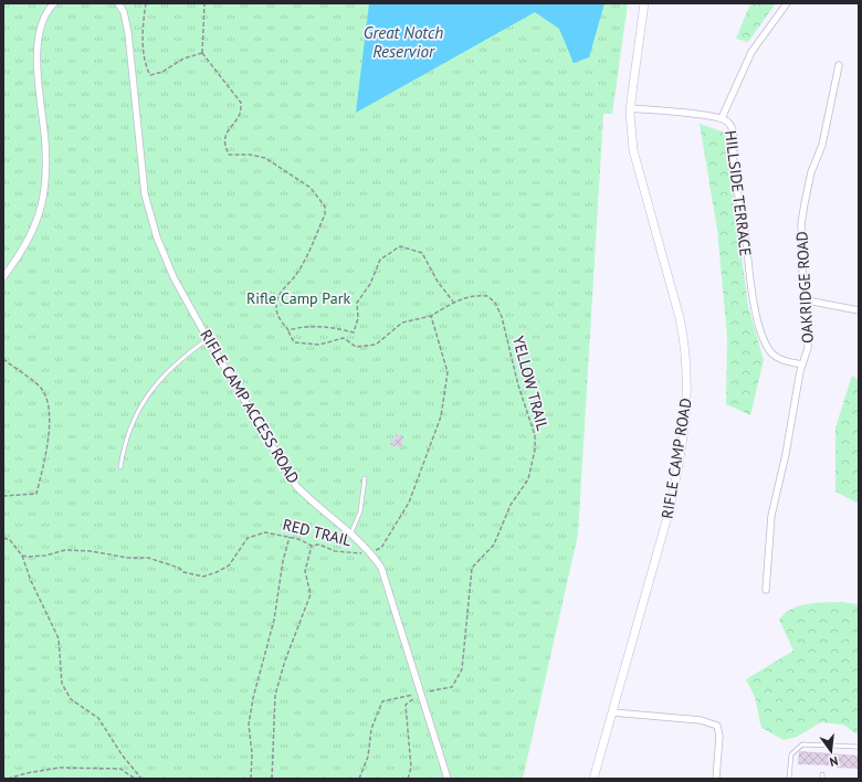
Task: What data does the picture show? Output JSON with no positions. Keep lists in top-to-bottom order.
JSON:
{
  "streets": {
    "street": [
      "HILLSIDE TERRACE",
      "OAKRIDGE ROAD",
      "RIFLE CAMP ACCESS ROAD",
      "RIFLE CAMP ROAD"
    ],
    "path": ["YELLOW TRAIL", "RED TRAIL"]
  },
  "crossings": [
    ["HILLSIDE TERRACE", "OAKRIDGE ROAD"],
    ["HILLSIDE TERRACE", "RIFLE CAMP ROAD"],
    ["YELLOW TRAIL", "RIFLE CAMP ACCESS ROAD"],
    ["RIFLE CAMP ACCESS ROAD", "RED TRAIL"]
  ],
  "water": ["Great Notch Reservior"],
  "parks": ["Rifle Camp Park"],
  "north": "bottom"
}
